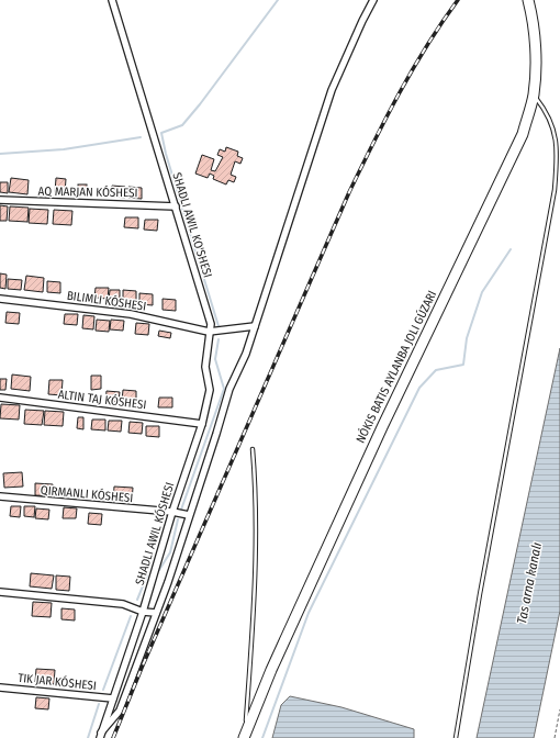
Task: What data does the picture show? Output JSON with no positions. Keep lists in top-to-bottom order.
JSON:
{
  "streets": {
    "street": [
      "AQ MARJAN KÓSHESI",
      "SHADLI AWIL KO'SHESI",
      "BILIMLI KÓSHESI",
      "TIK JAR KÓSHESI"
    ]
  },
  "crossings": [
    ["AQ MARJAN KÓSHESI", "SHADLI AWIL KO'SHESI"],
    ["SHADLI AWIL KO'SHESI", "BILIMLI KÓSHESI"],
    ["SHADLI AWIL KO'SHESI", "TIK JAR KÓSHESI"]
  ],
  "water": ["Tas arna kanalı"]
}
